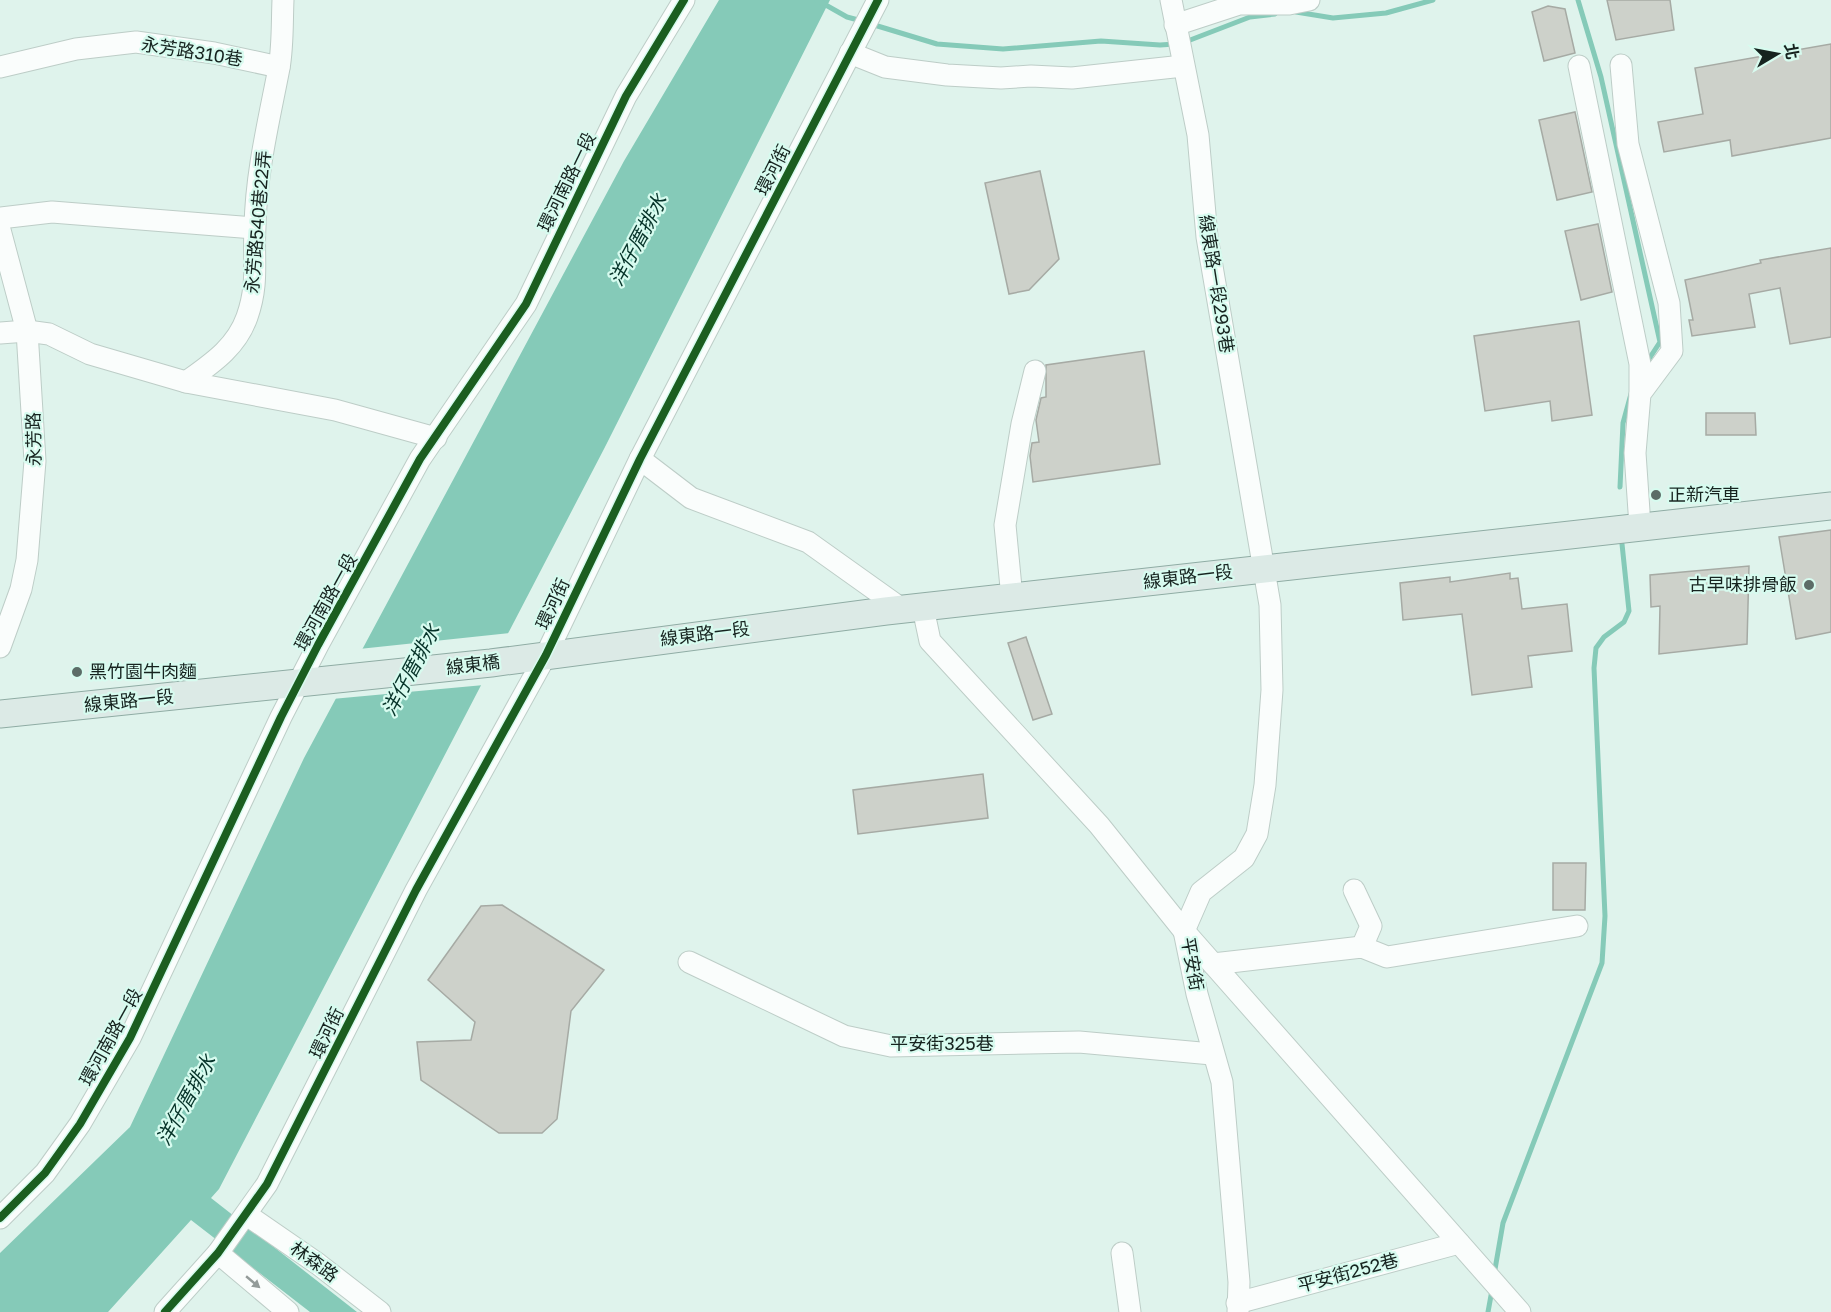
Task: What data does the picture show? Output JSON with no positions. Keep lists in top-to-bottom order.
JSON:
{
  "streets": {
    "main road": ["線東路一段", "線東橋"],
    "street": [
      "永芳路310巷",
      "環河街",
      "環河南路一段",
      "永芳路540巷22弄",
      "線東路一段293巷",
      "永芳路",
      "平安街",
      "平安街325巷",
      "林森路",
      "平安街252巷"
    ]
  },
  "crossings": [
    ["永芳路310巷", "永芳路540巷22弄"],
    ["環河街", "線東路一段"],
    ["環河街", "線東橋"],
    ["環河街", "林森路"],
    ["環河南路一段", "線東路一段"],
    ["線東路一段293巷", "線東路一段"],
    ["線東路一段293巷", "平安街"],
    ["線東路一段", "線東橋"],
    ["線東路一段", "平安街"],
    ["平安街", "平安街325巷"],
    ["平安街", "平安街252巷"]
  ],
  "water": ["洋仔厝排水"],
  "places": ["正新汽車", "古早味排骨飯", "黑竹園牛肉麵"],
  "north": "right"
}
